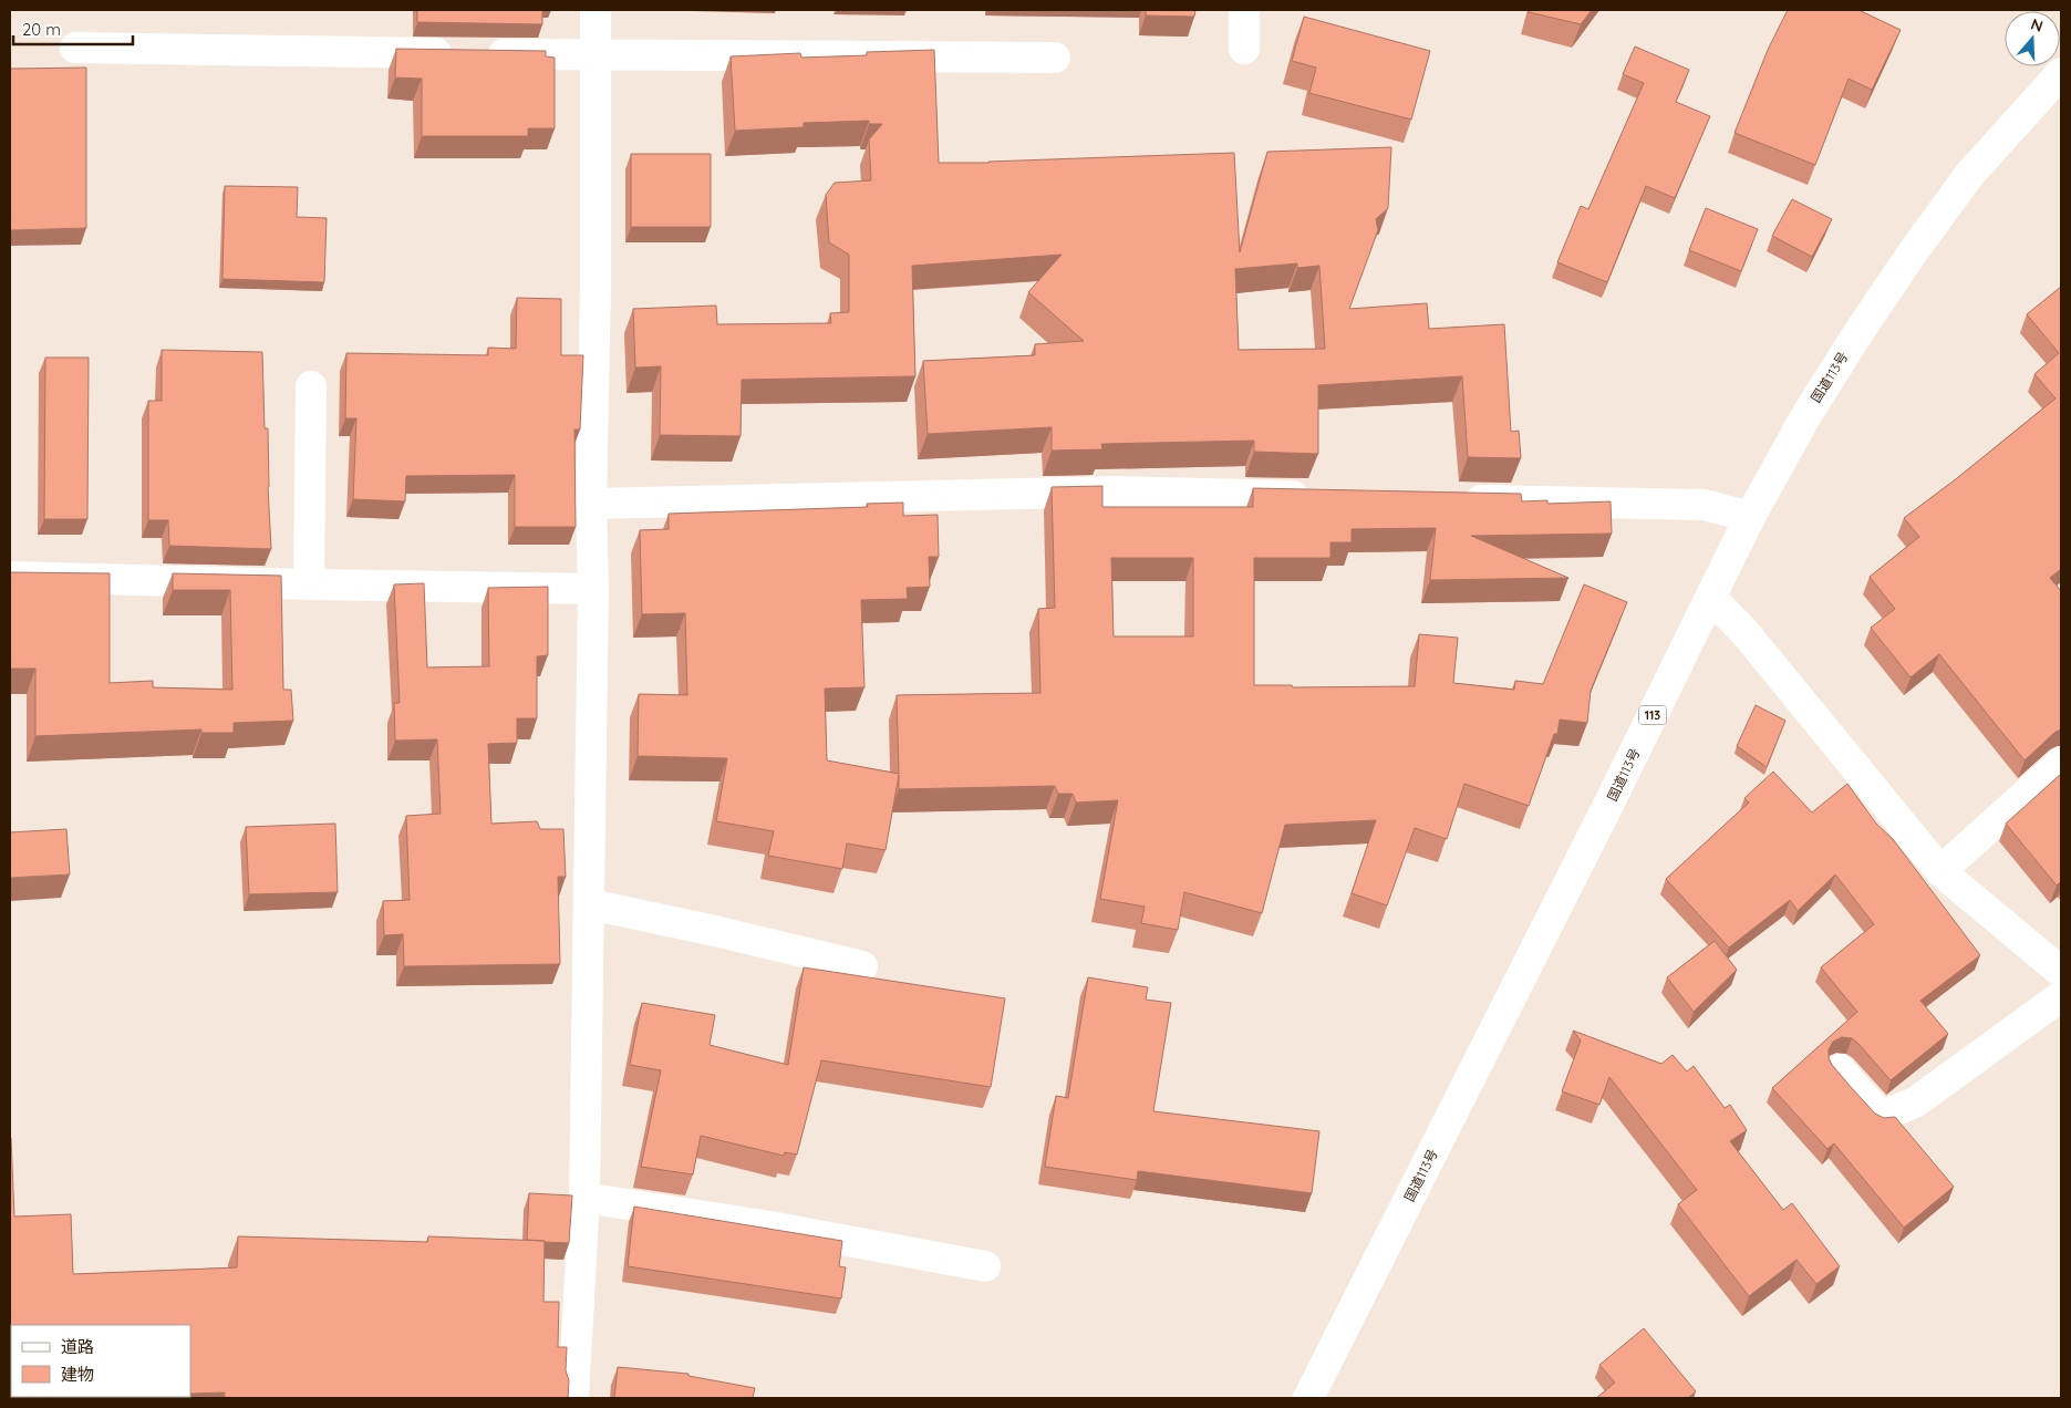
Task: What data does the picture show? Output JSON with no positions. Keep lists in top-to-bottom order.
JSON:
{
  "streets": {
    "main road": ["国道113号", "113"]
  },
  "legend": ["道路", "建物"],
  "scale_bar": "20 m",
  "north": "top"
}
